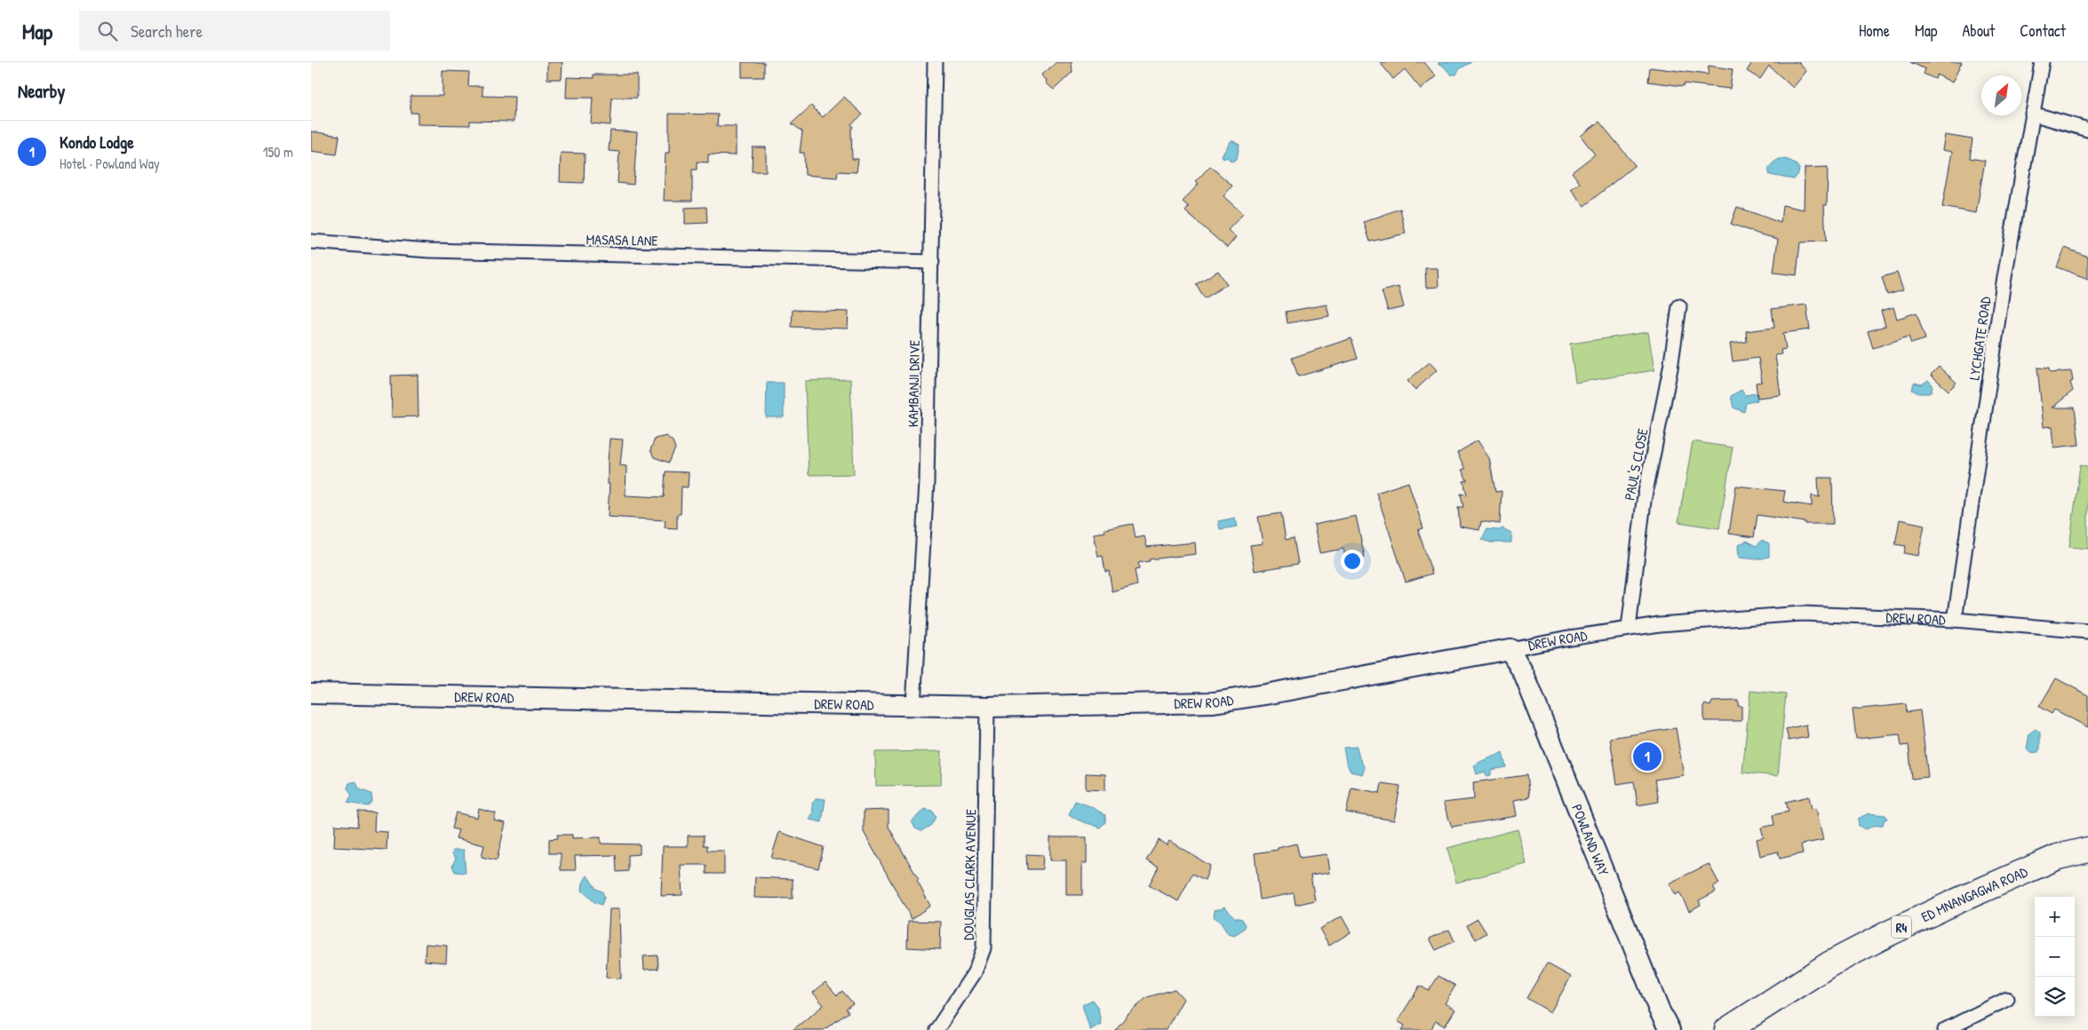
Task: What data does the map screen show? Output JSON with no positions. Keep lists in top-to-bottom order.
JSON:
{
  "streets": {
    "highway": ["ED MNANGAGWA ROAD", "R4"],
    "street": [
      "MASASA LANE",
      "LYCHGATE ROAD",
      "KAMBANJI DRIVE",
      "PAUL'S CLOSE",
      "DREW ROAD",
      "POWLAND WAY",
      "DOUGLAS CLARK AVENUE"
    ]
  },
  "crossings": [
    ["MASASA LANE", "KAMBANJI DRIVE"],
    ["LYCHGATE ROAD", "DREW ROAD"],
    ["KAMBANJI DRIVE", "DREW ROAD"],
    ["PAUL'S CLOSE", "DREW ROAD"],
    ["DREW ROAD", "POWLAND WAY"],
    ["DREW ROAD", "DOUGLAS CLARK AVENUE"]
  ],
  "north": "top right",
  "page": {
    "header": "Map",
    "search": "Search here",
    "nav": [
      "Home",
      "Map",
      "About",
      "Contact"
    ],
    "heading": "Nearby",
    "list": [
      {
        "mark": "1",
        "name": "Kondo Lodge",
        "note": "Hotel · Powland Way",
        "value": "150 m"
      }
    ],
    "pins": "1",
    "map_buttons": ["+", "−"]
  }
}
